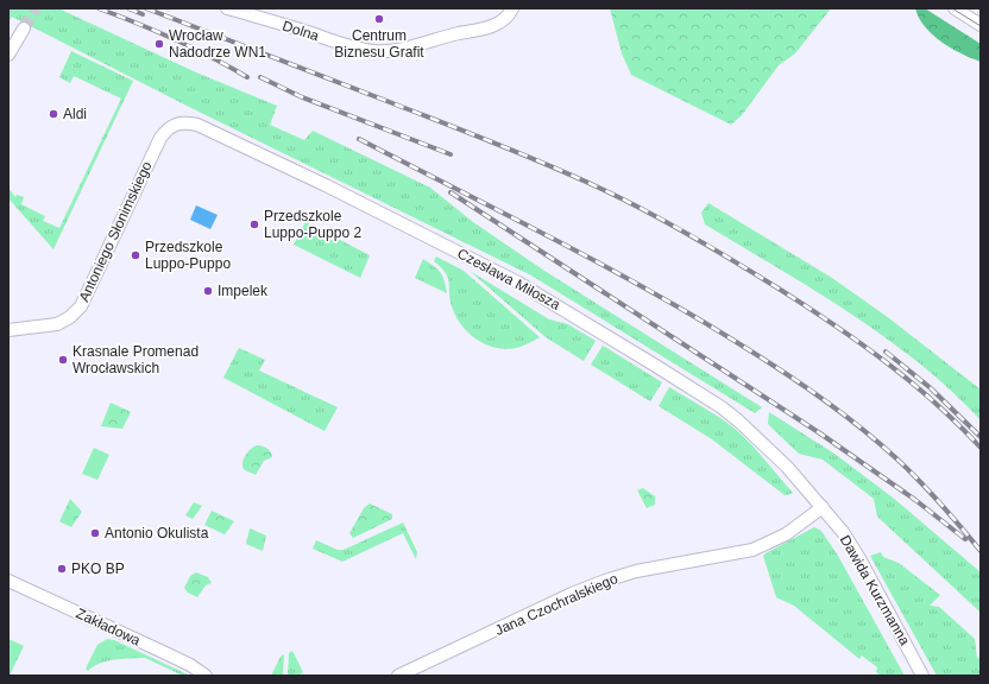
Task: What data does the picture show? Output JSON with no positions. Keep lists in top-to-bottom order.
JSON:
{
  "streets": {
    "street": [
      "Dolna",
      "Antoniego Słonimskiego",
      "Czesława Miłosza",
      "Dawida Kurzmanna",
      "Jana Czochralskiego",
      "Zakładowa"
    ]
  },
  "crossings": [
    ["Antoniego Słonimskiego", "Czesława Miłosza"],
    ["Czesława Miłosza", "Dawida Kurzmanna"],
    ["Czesława Miłosza", "Jana Czochralskiego"],
    ["Dawida Kurzmanna", "Jana Czochralskiego"]
  ],
  "places": [
    "Centrum Biznesu Grafit",
    "Wrocław Nadodrze WN1",
    "Aldi",
    "Przedszkole Luppo-Puppo 2",
    "Przedszkole Luppo-Puppo",
    "Impelek",
    "Krasnale Promenad Wrocławskich",
    "Antonio Okulista",
    "PKO BP"
  ]
}
